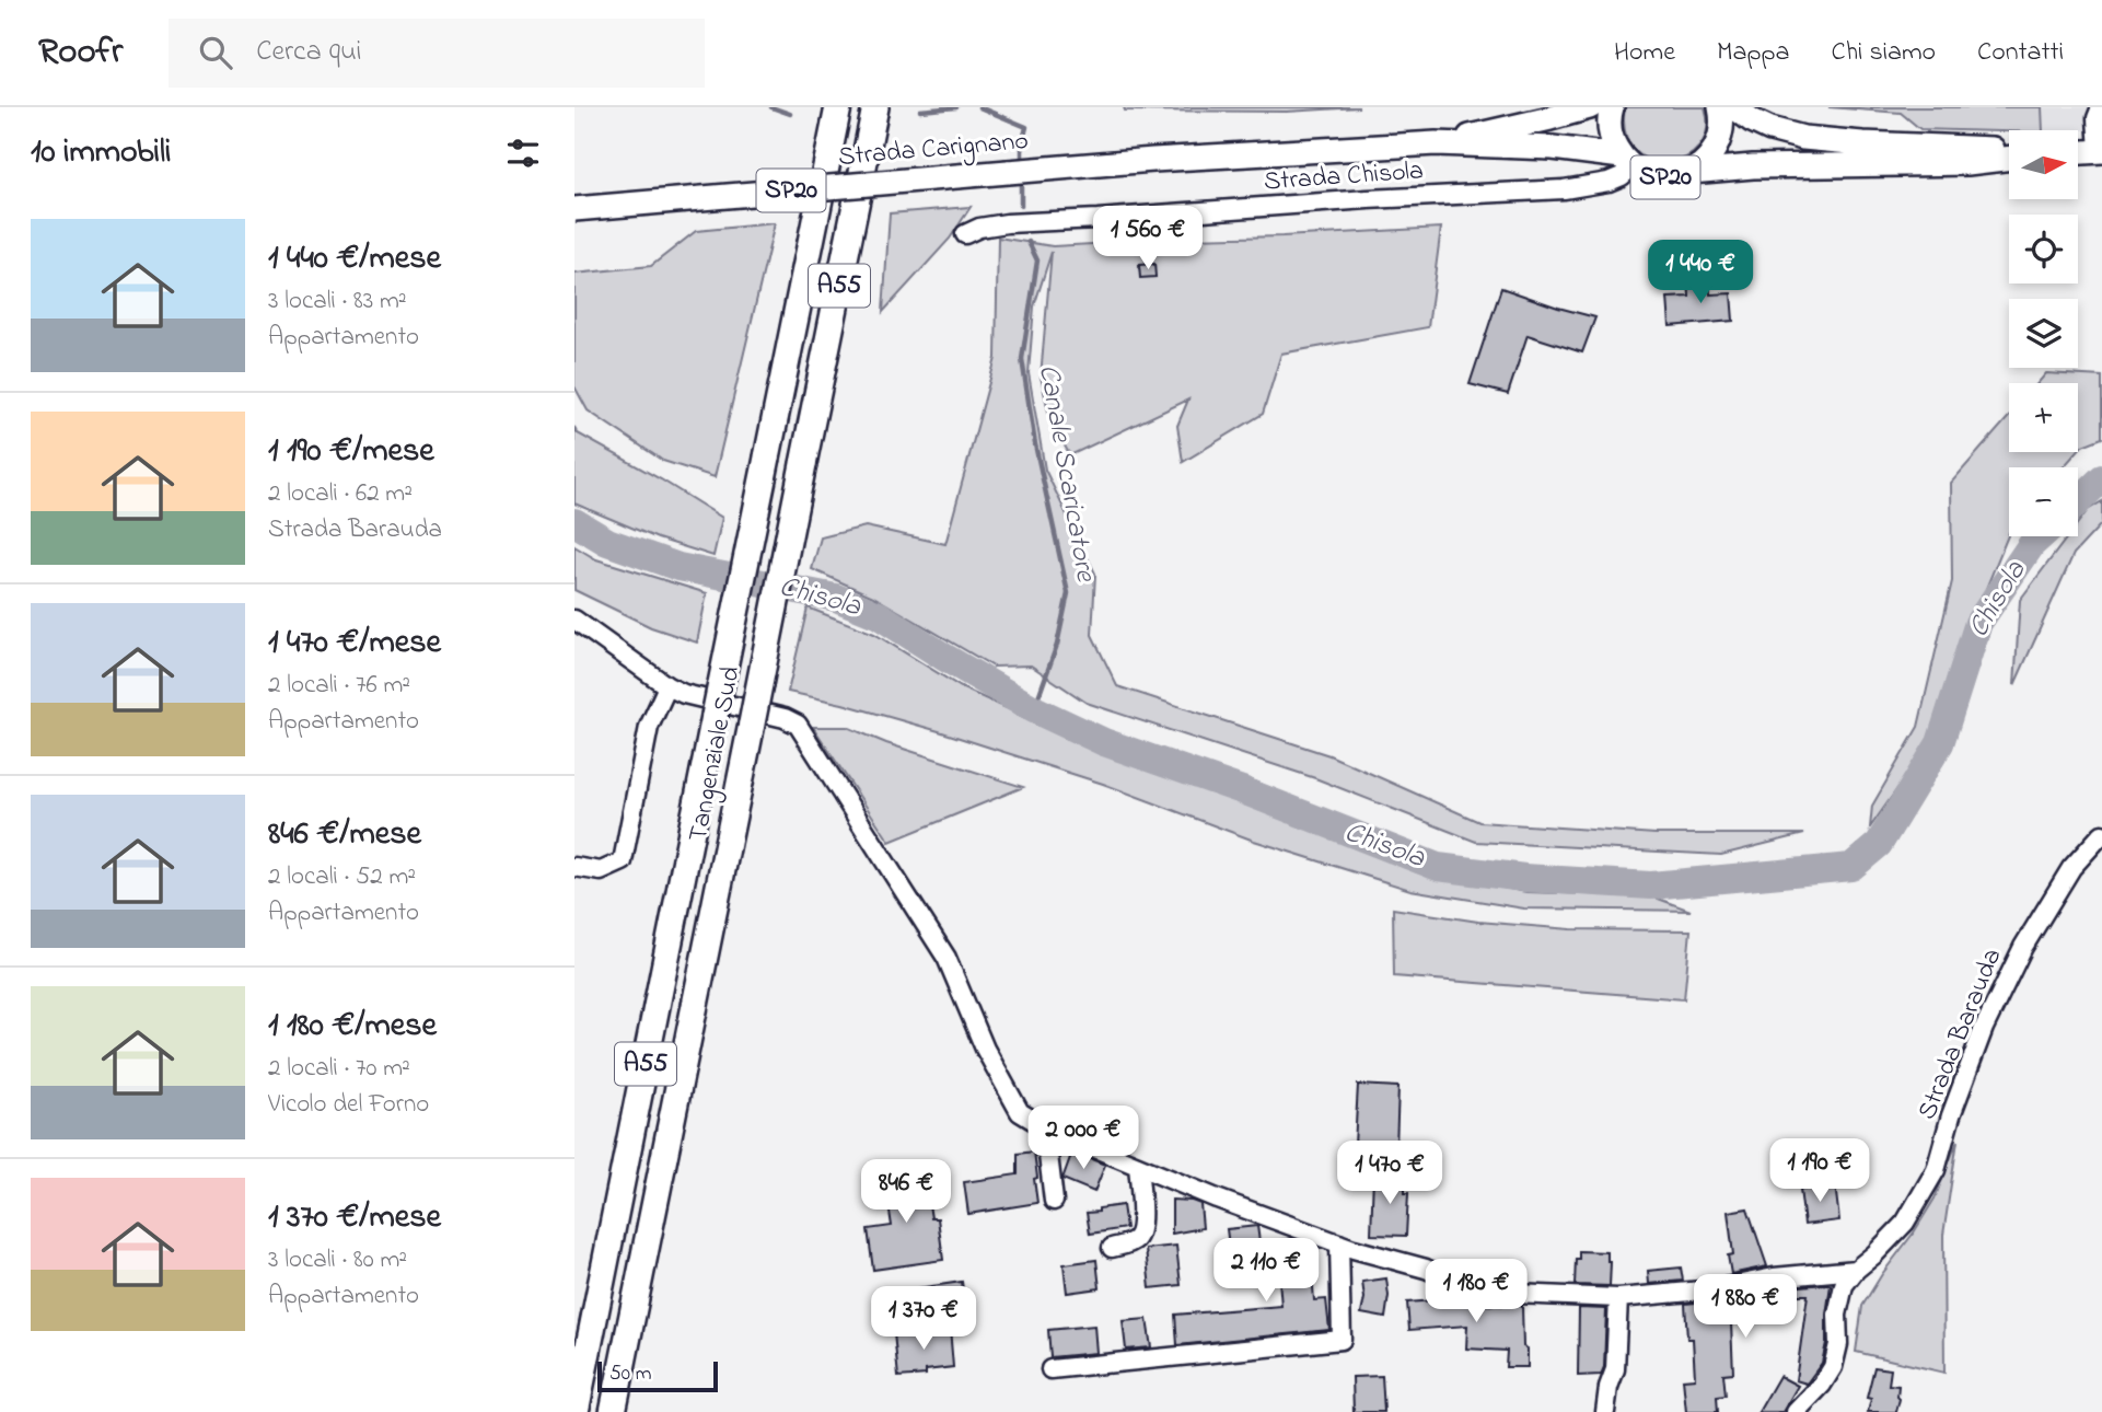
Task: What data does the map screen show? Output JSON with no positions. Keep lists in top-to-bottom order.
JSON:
{
  "streets": {
    "highway": ["A55", "Tangenziale Sud"],
    "main road": ["Strada Carignano", "SP20"],
    "street": ["Strada Chisola", "Strada Barauda"]
  },
  "crossings": [
    ["Strada Carignano", "SP20"],
    ["Strada Chisola", "SP20"]
  ],
  "water": ["Canale Scaricatore", "Chisola"],
  "scale_bar": "50 m",
  "north": "right",
  "page": {
    "header": "Roofr",
    "search": "Cerca qui",
    "nav": [
      "Home",
      "Mappa",
      "Chi siamo",
      "Contatti"
    ],
    "heading": "10 immobili",
    "map_buttons": ["+", "−"],
    "list": [
      {
        "name": "1 440 €/mese",
        "note": "3 locali · 83 m² · Appartamento"
      },
      {
        "name": "1 190 €/mese",
        "note": "2 locali · 62 m² · Strada Barauda"
      },
      {
        "name": "1 470 €/mese",
        "note": "2 locali · 76 m² · Appartamento"
      },
      {
        "name": "846 €/mese",
        "note": "2 locali · 52 m² · Appartamento"
      },
      {
        "name": "1 180 €/mese",
        "note": "2 locali · 70 m² · Vicolo del Forno"
      },
      {
        "name": "1 370 €/mese",
        "note": "3 locali · 80 m² · Appartamento"
      }
    ],
    "price": [
      "1 560 €",
      "1 440 €",
      "2 000 €",
      "1 190 €",
      "1 470 €",
      "846 €",
      "2 110 €",
      "1 180 €",
      "1 880 €",
      "1 370 €"
    ],
    "scale": "50 m"
  }
}
